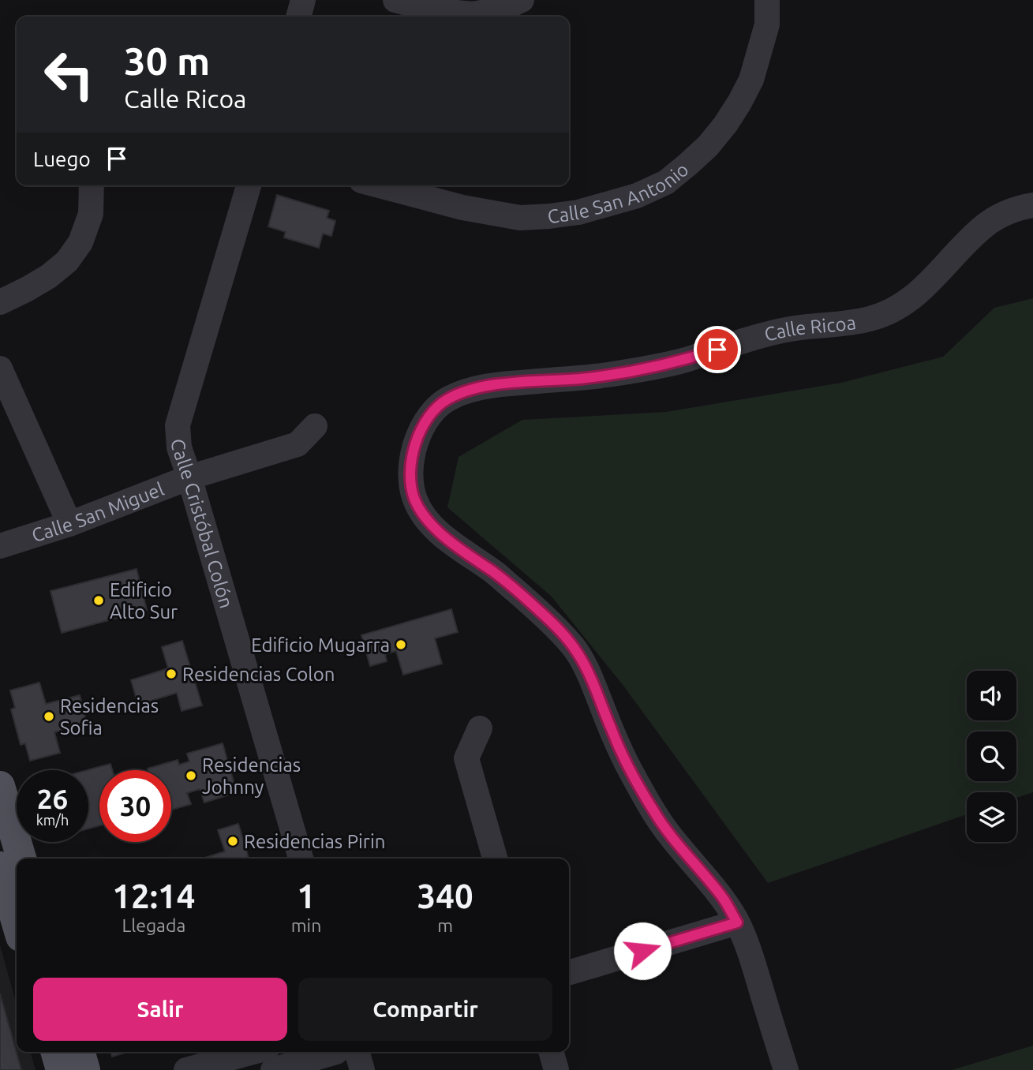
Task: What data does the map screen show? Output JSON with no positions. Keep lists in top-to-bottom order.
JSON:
{
  "streets": {
    "street": [
      "Calle San Antonio",
      "Calle Ricoa",
      "Calle San Miguel",
      "Calle Cristóbal Colón"
    ]
  },
  "crossings": [
    ["Calle San Miguel", "Calle Cristóbal Colón"]
  ],
  "places": [
    "Edificio Alto Sur",
    "Edificio Mugarra",
    "Residencias Colon",
    "Residencias Sofia",
    "Residencias Johnny",
    "Residencias Pirin"
  ],
  "page": {
    "turn": ["30 m", "Calle Ricoa"],
    "then": "Luego",
    "speed": "26 km/h",
    "limit": "30",
    "eta": [
      "12:14",
      "Llegada",
      "1",
      "min",
      "340",
      "m"
    ],
    "buttons": ["Salir", "Compartir"]
  }
}
